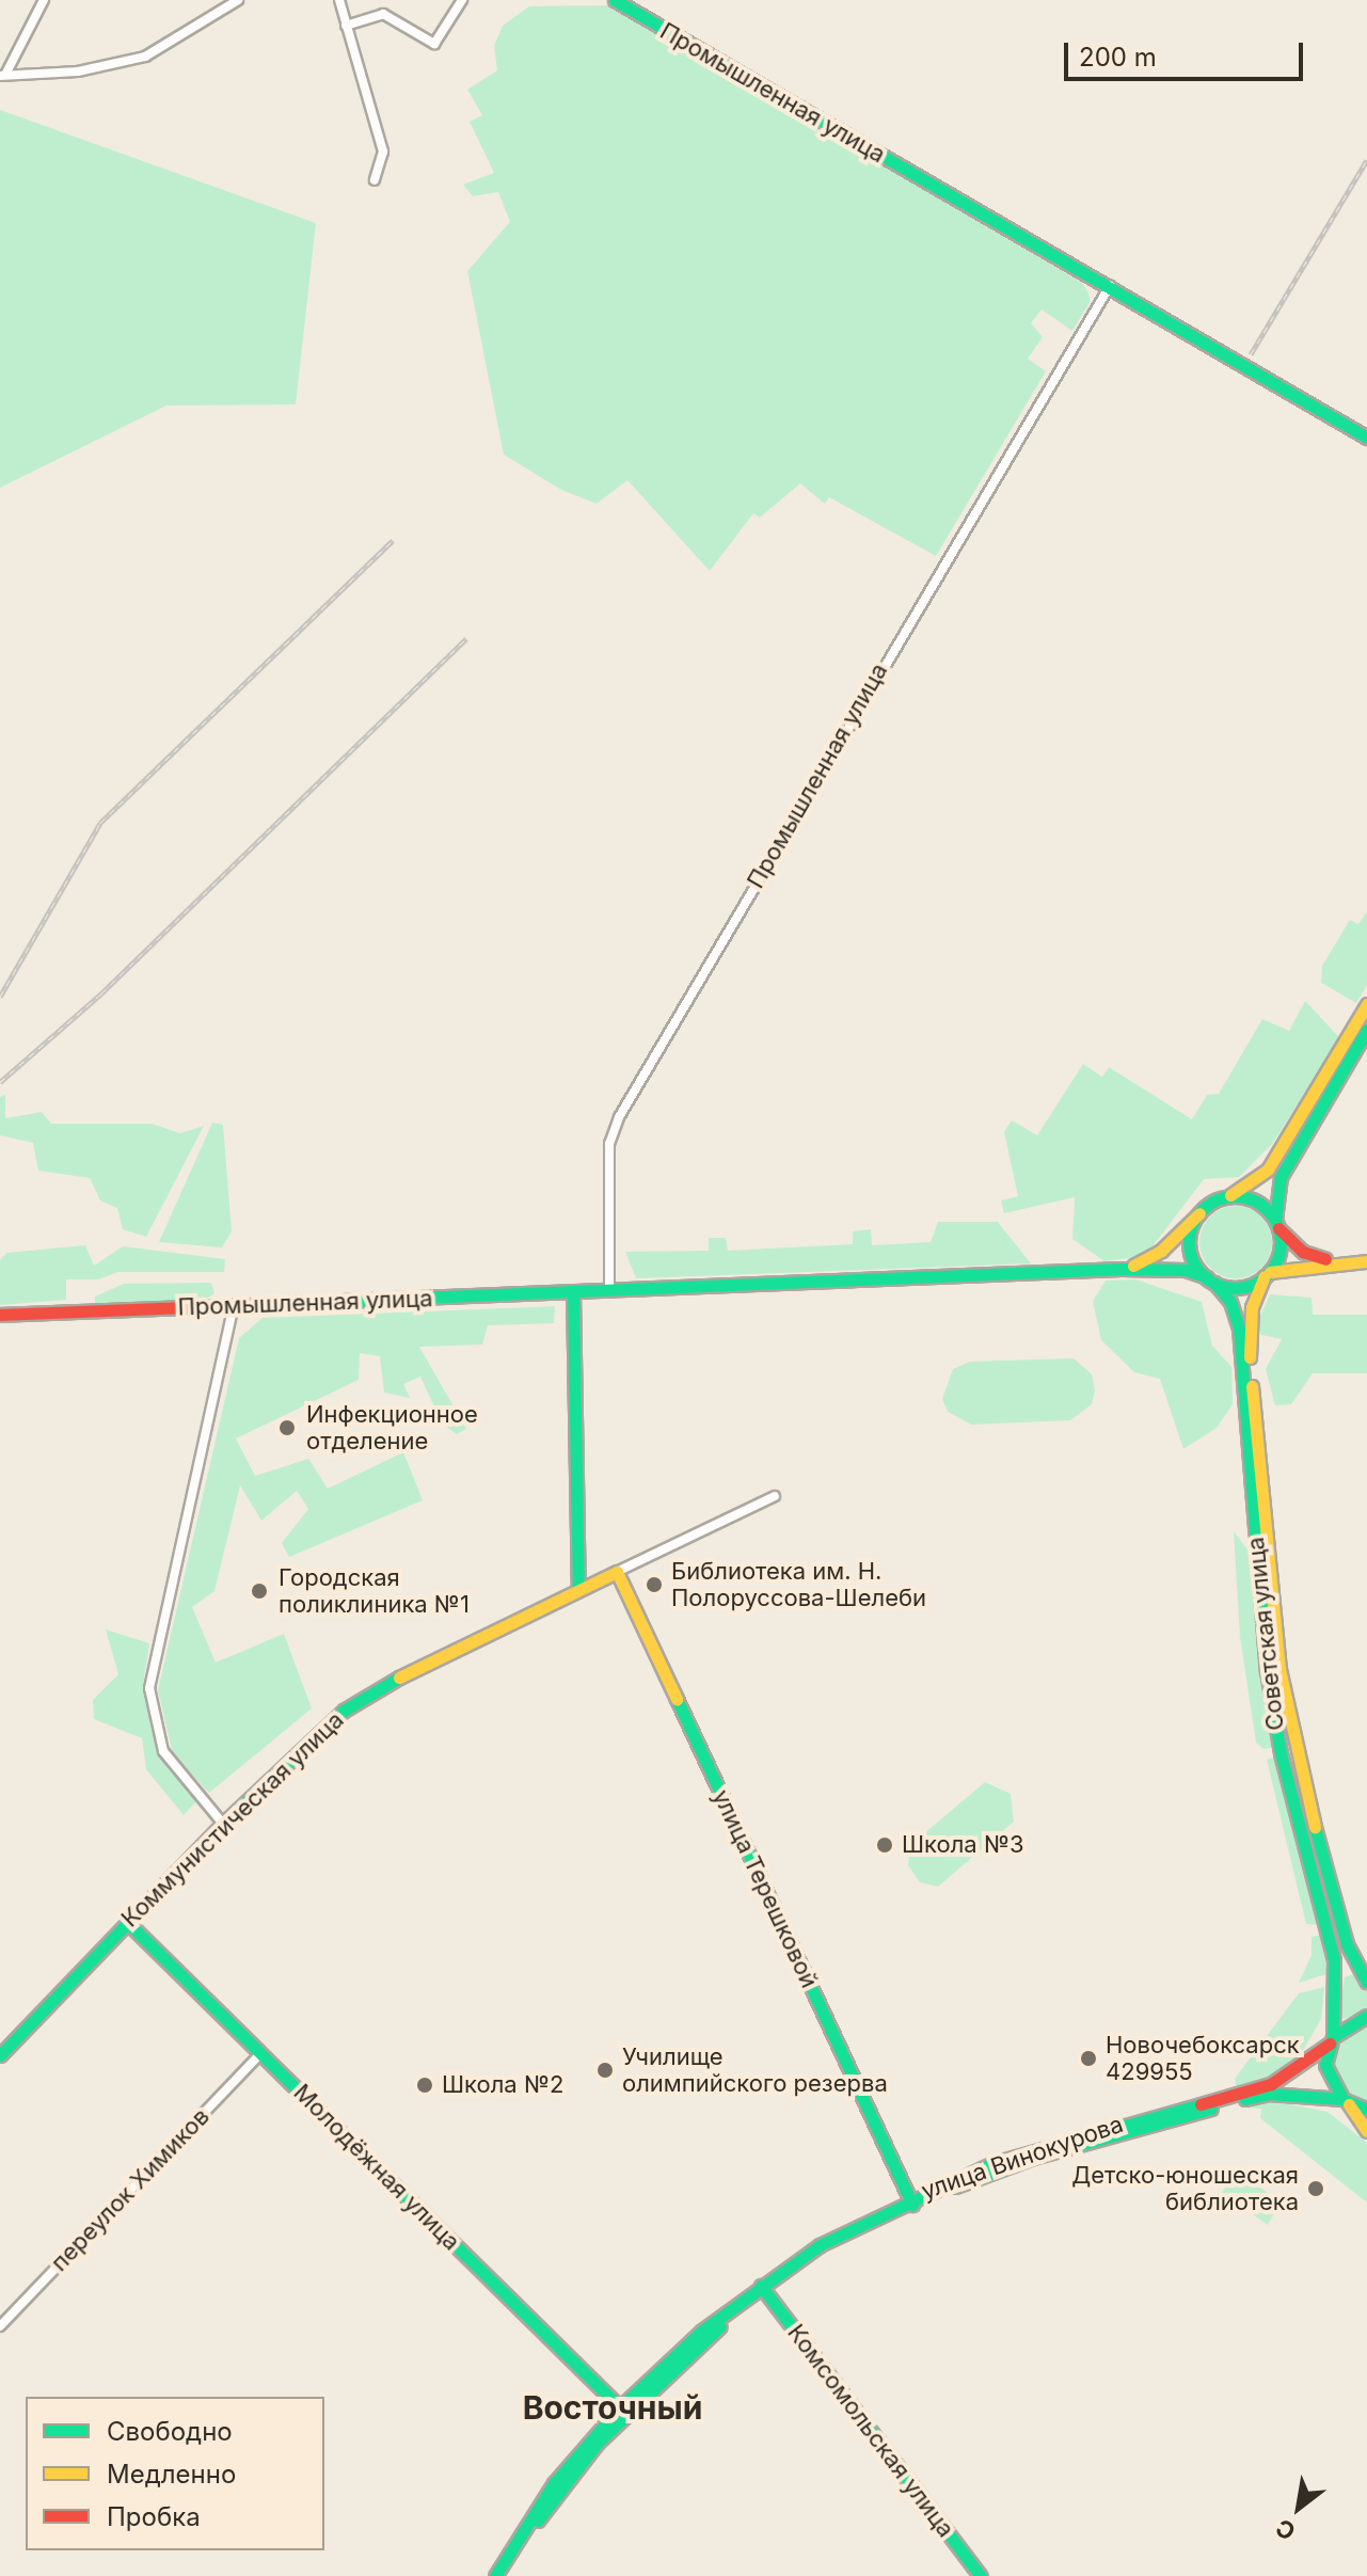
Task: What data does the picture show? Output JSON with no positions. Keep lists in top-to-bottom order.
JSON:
{
  "streets": {
    "street": [
      "Промышленная улица",
      "Советская улица",
      "Коммунистическая улица",
      "улица Терешковой",
      "улица Винокурова",
      "Молодёжная улица",
      "переулок Химиков",
      "Комсомольская улица"
    ]
  },
  "crossings": [
    ["Промышленная улица", "Советская улица"],
    ["Советская улица", "улица Винокурова"],
    ["Коммунистическая улица", "улица Терешковой"],
    ["Коммунистическая улица", "Молодёжная улица"],
    ["улица Терешковой", "улица Винокурова"],
    ["улица Винокурова", "Молодёжная улица"],
    ["улица Винокурова", "Комсомольская улица"],
    ["Молодёжная улица", "переулок Химиков"]
  ],
  "districts": ["Восточный"],
  "places": [
    "Инфекционное отделение",
    "Библиотека им. Н. Полоруссова-Шелеби",
    "Городская поликлиника №1",
    "Школа №3",
    "Новочебоксарск 429955",
    "Училище олимпийского резерва",
    "Школа №2",
    "Детско-юношеская библиотека"
  ],
  "legend": ["Свободно", "Медленно", "Пробка"],
  "scale_bar": "200 m",
  "north": "bottom left"
}
